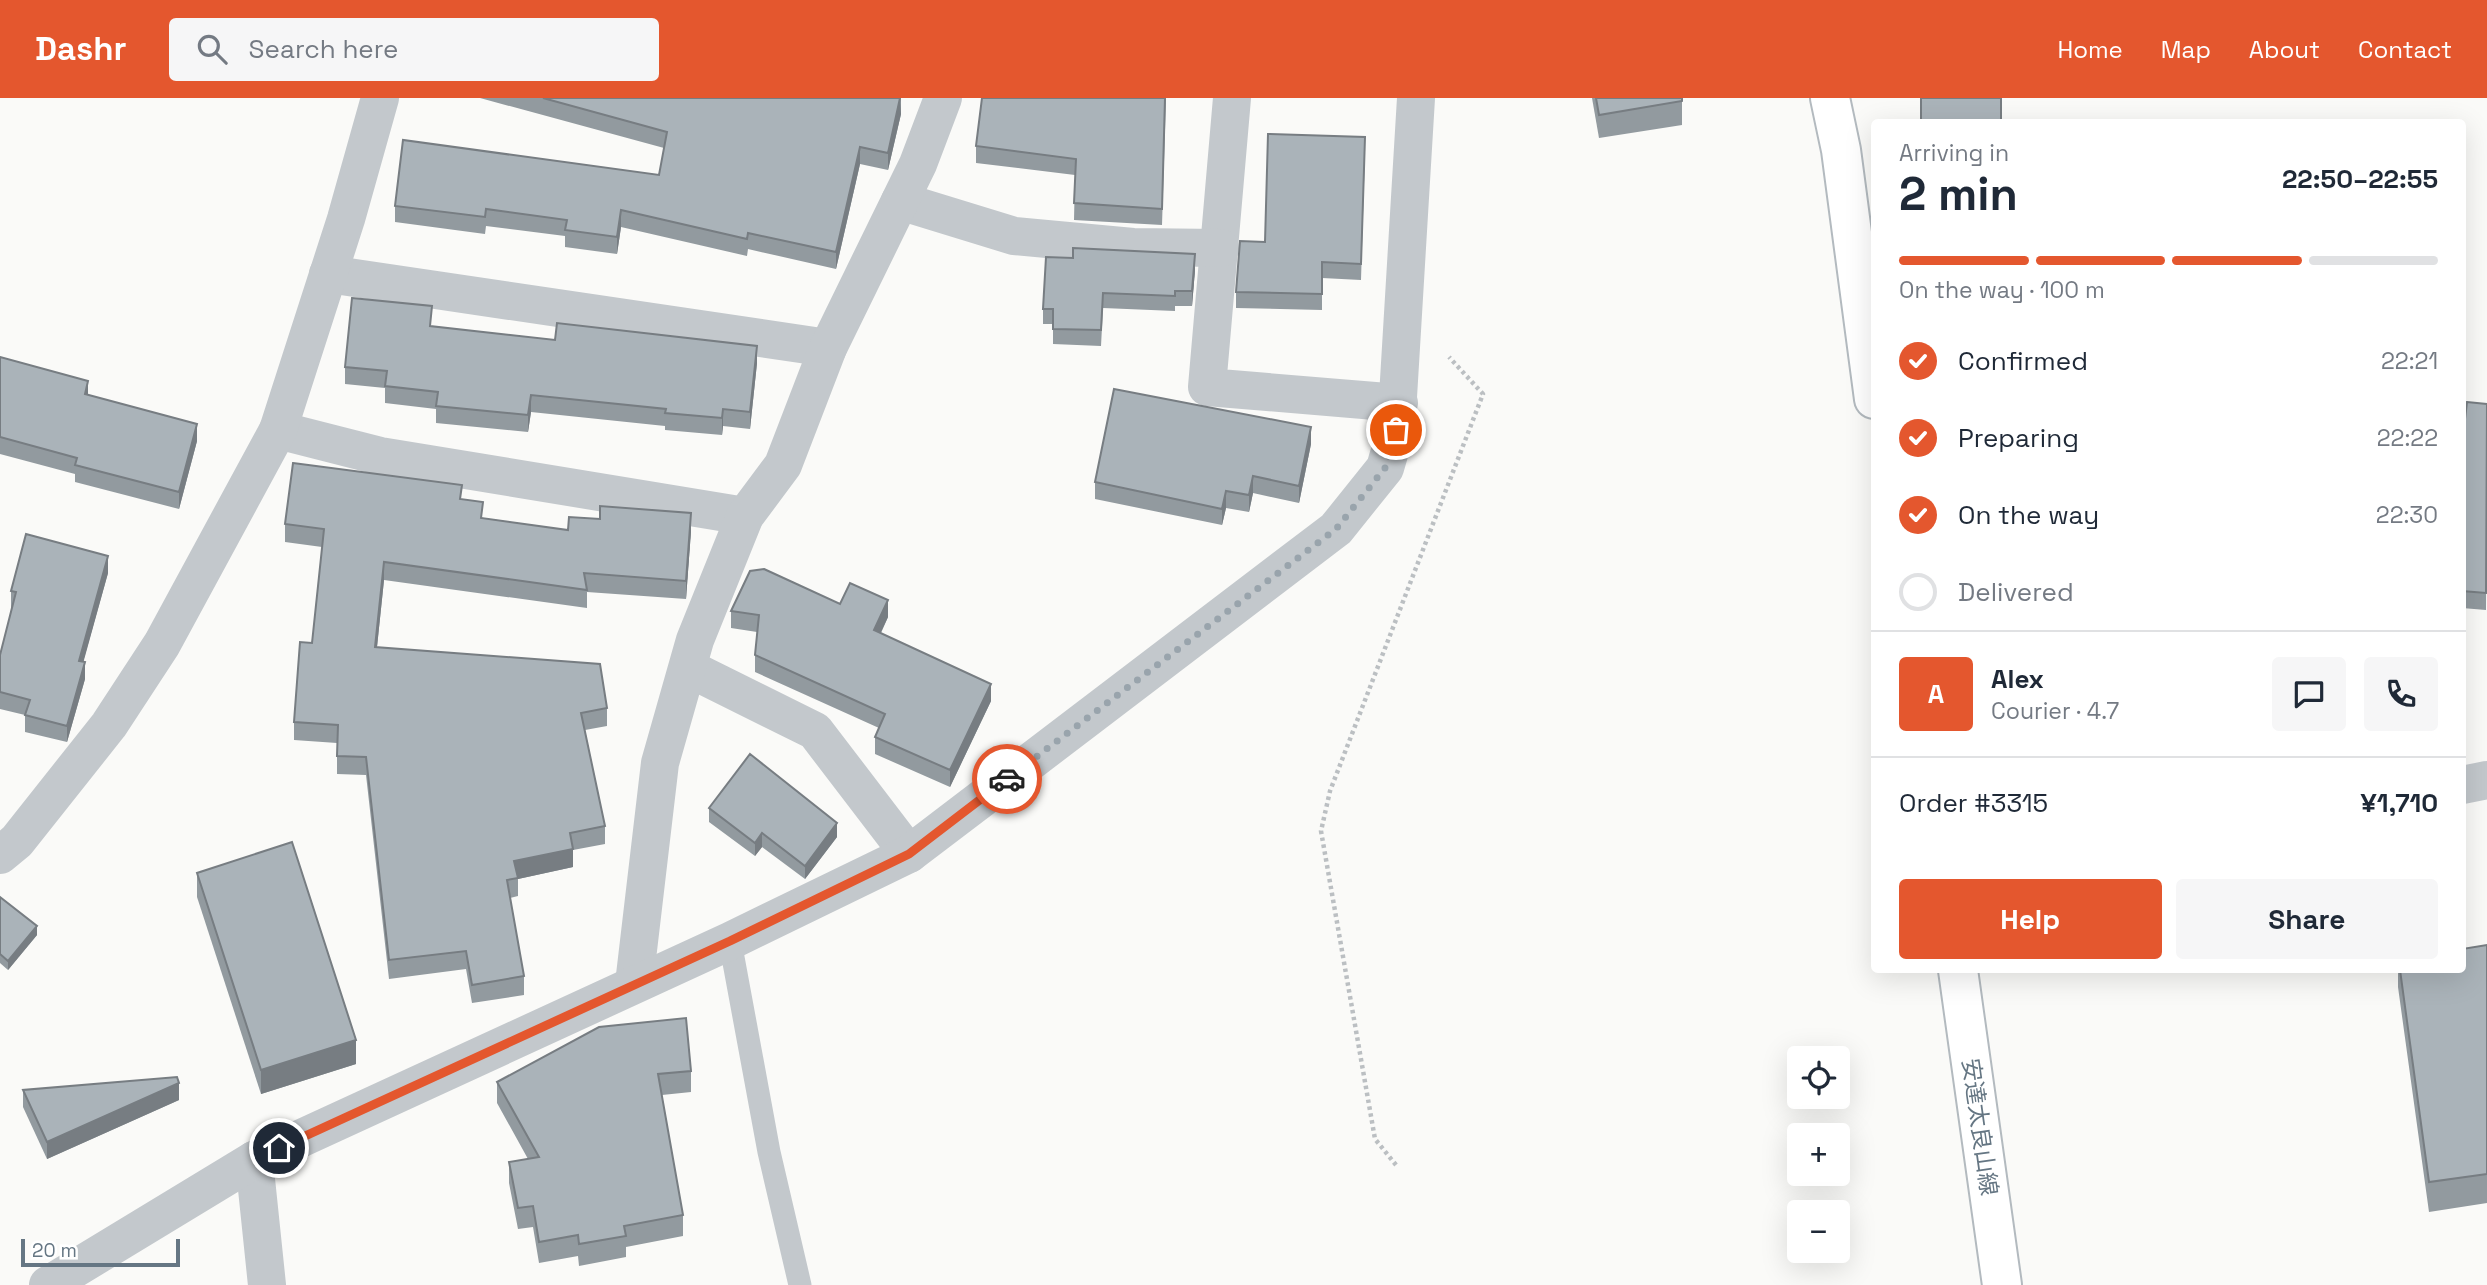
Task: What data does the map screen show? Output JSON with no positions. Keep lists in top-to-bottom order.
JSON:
{
  "streets": {
    "main road": ["安達太良山線"]
  },
  "scale_bar": "20 m",
  "page": {
    "header": "Dashr",
    "search": "Search here",
    "nav": [
      "Home",
      "Map",
      "About",
      "Contact"
    ],
    "heading": ["2 min", "Arriving in", "22:50–22:55"],
    "panel": [
      "Alex",
      "Courier · 4.7",
      "Order #3315",
      "¥1,710"
    ],
    "bar": "On the way · 100 m",
    "list": [
      ["Confirmed", "22:21"],
      ["Preparing", "22:22"],
      ["On the way", "22:30"],
      "Delivered"
    ],
    "round": "A",
    "buttons": ["Help", "Share"],
    "map_buttons": ["+", "−"],
    "scale": "20 m"
  }
}
